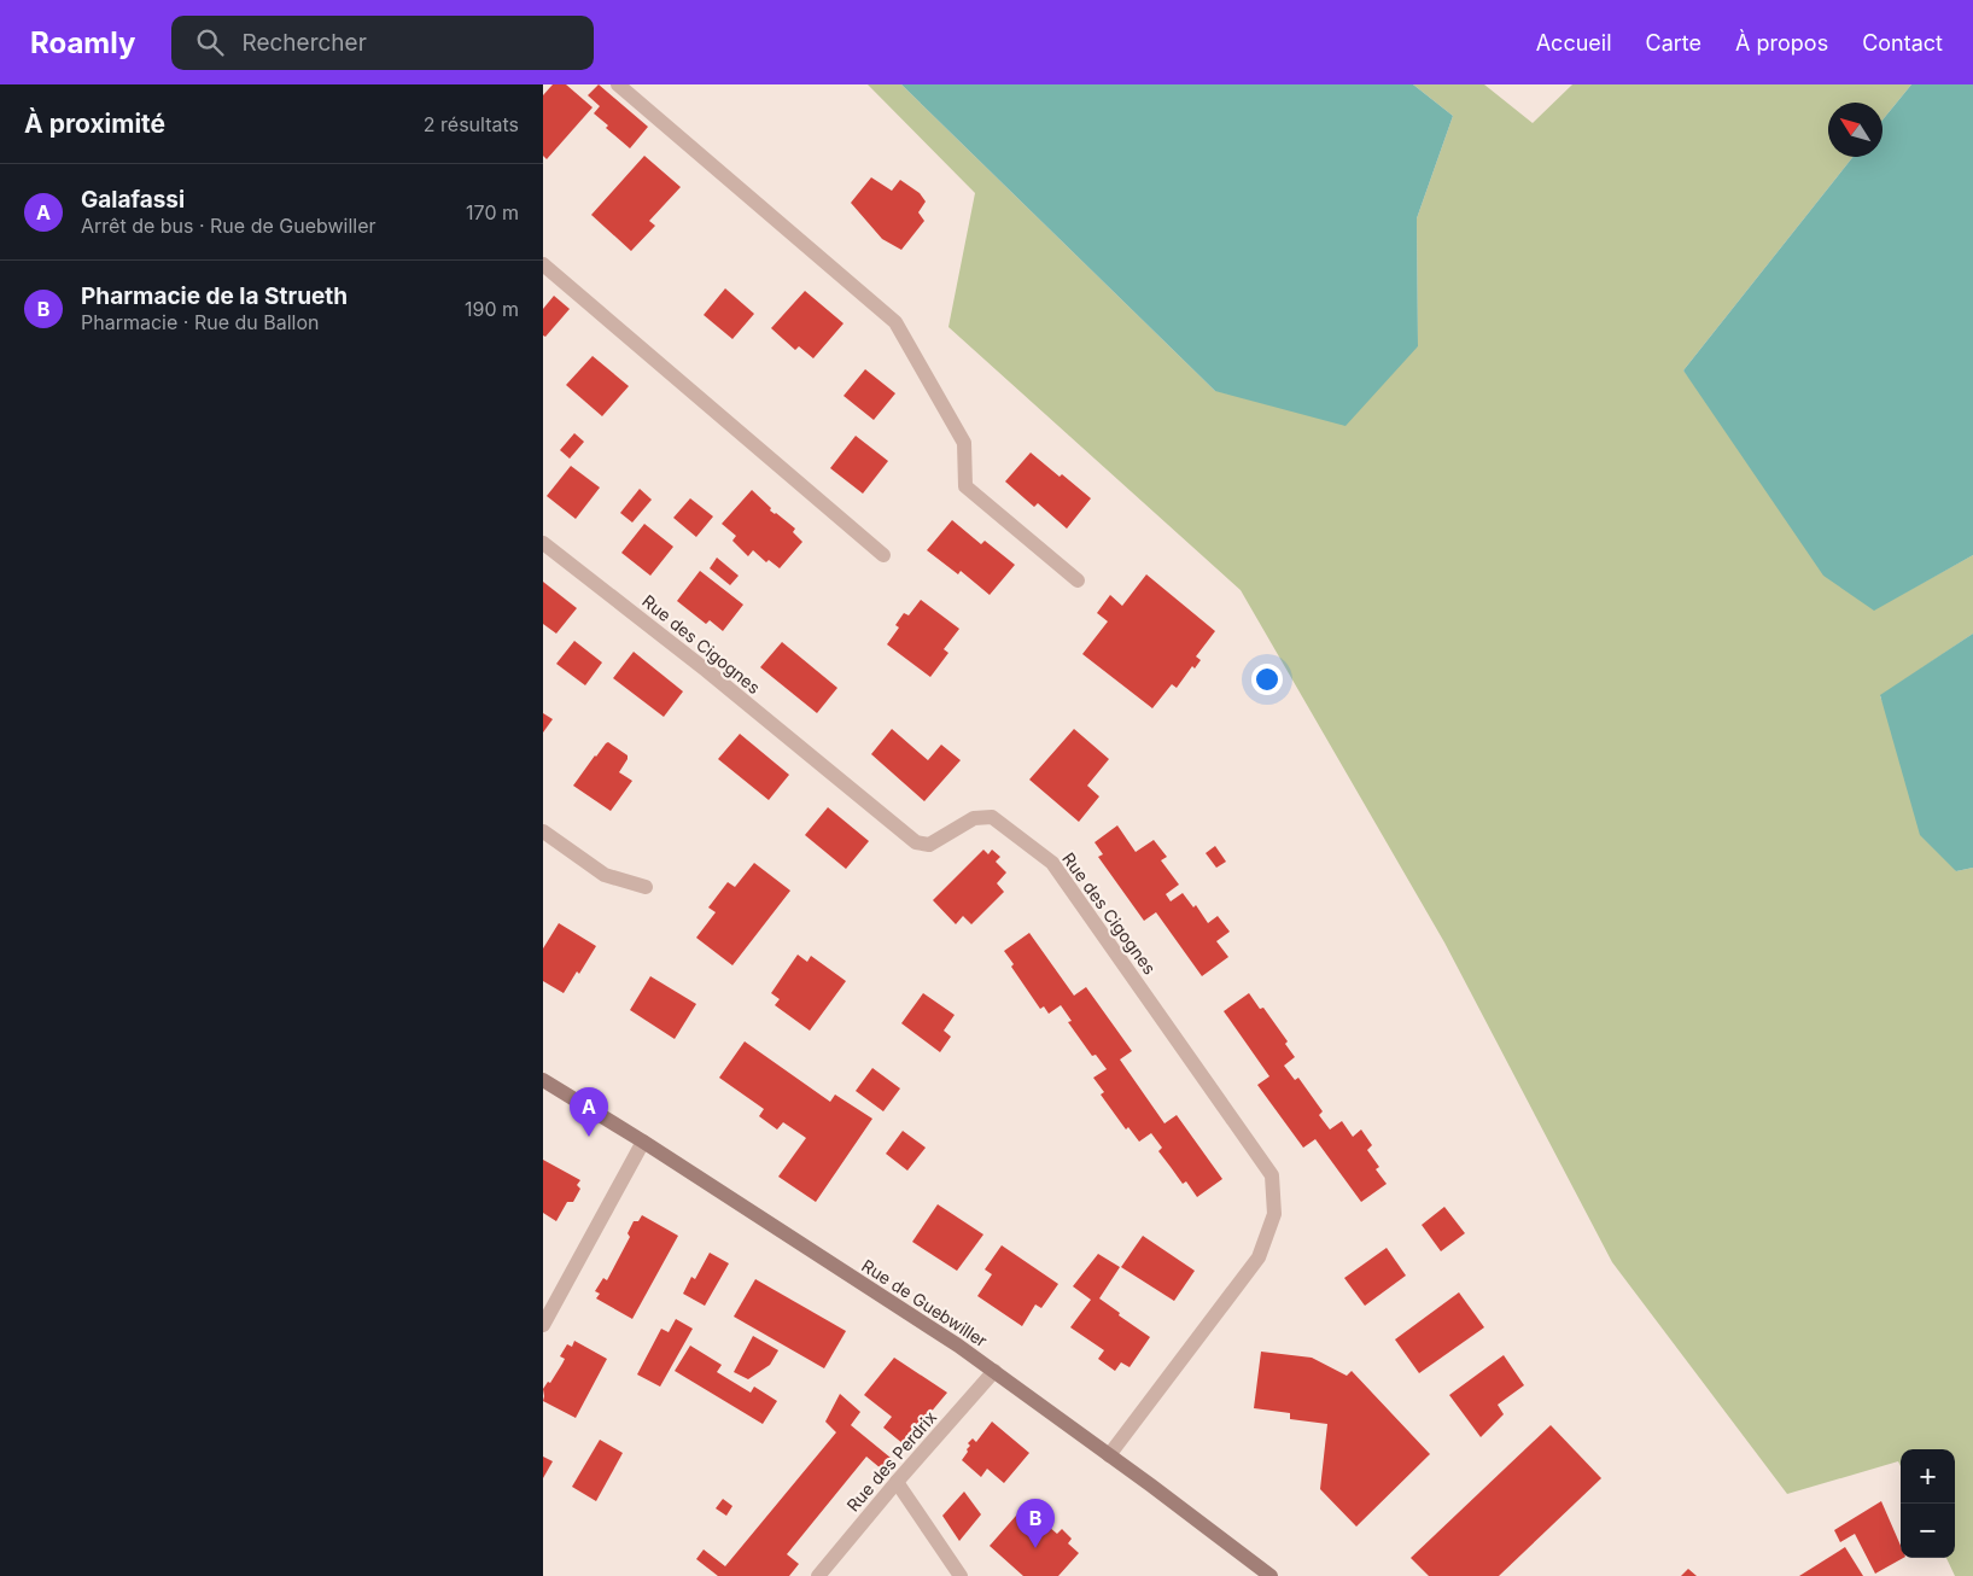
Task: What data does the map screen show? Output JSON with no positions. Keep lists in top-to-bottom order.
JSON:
{
  "streets": {
    "main road": ["Rue de Guebwiller"],
    "street": ["Rue des Cigognes", "Rue des Perdrix"]
  },
  "crossings": [
    ["Rue des Cigognes", "Rue de Guebwiller"],
    ["Rue de Guebwiller", "Rue des Perdrix"]
  ],
  "north": "top left",
  "page": {
    "header": "Roamly",
    "search": "Rechercher",
    "nav": [
      "Accueil",
      "Carte",
      "À propos",
      "Contact"
    ],
    "heading": ["À proximité", "2 résultats"],
    "list": [
      {
        "mark": "A",
        "name": "Galafassi",
        "note": "Arrêt de bus · Rue de Guebwiller",
        "value": "170 m"
      },
      {
        "mark": "B",
        "name": "Pharmacie de la Strueth",
        "note": "Pharmacie · Rue du Ballon",
        "value": "190 m"
      }
    ],
    "pins": ["A", "B"],
    "map_buttons": ["+", "−"]
  }
}
